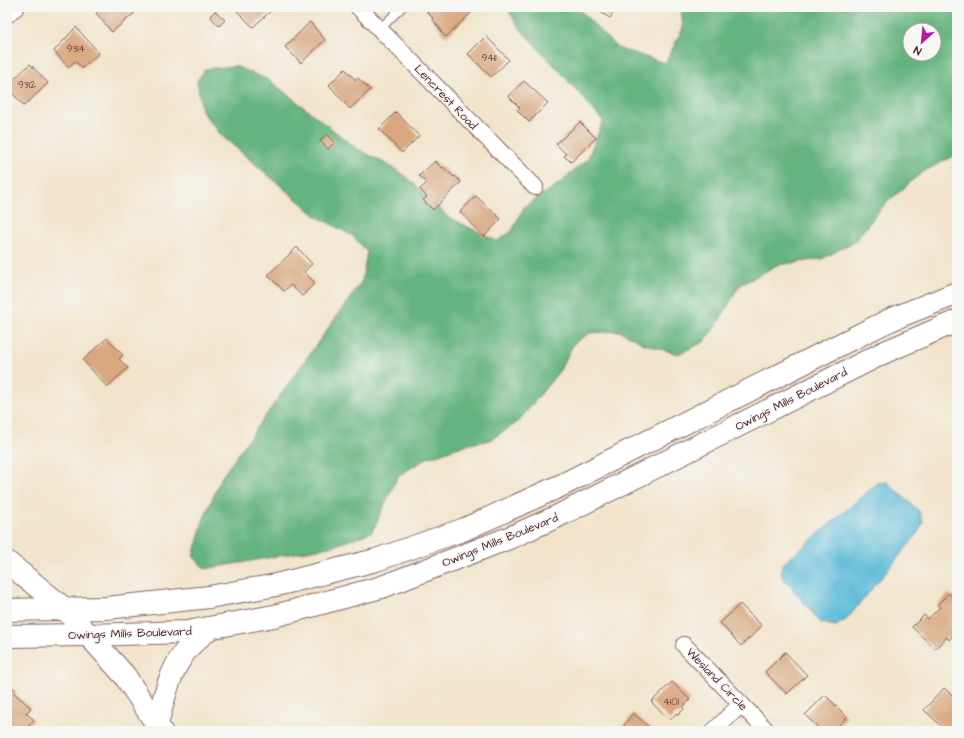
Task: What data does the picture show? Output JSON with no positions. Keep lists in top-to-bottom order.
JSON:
{
  "streets": {
    "main road": ["Owings Mills Boulevard"],
    "street": ["Lencrest Road", "Wesland Circle"]
  },
  "house_numbers": [
    "9314",
    "9411",
    "9312",
    "4101"
  ],
  "north": "bottom left"
}
